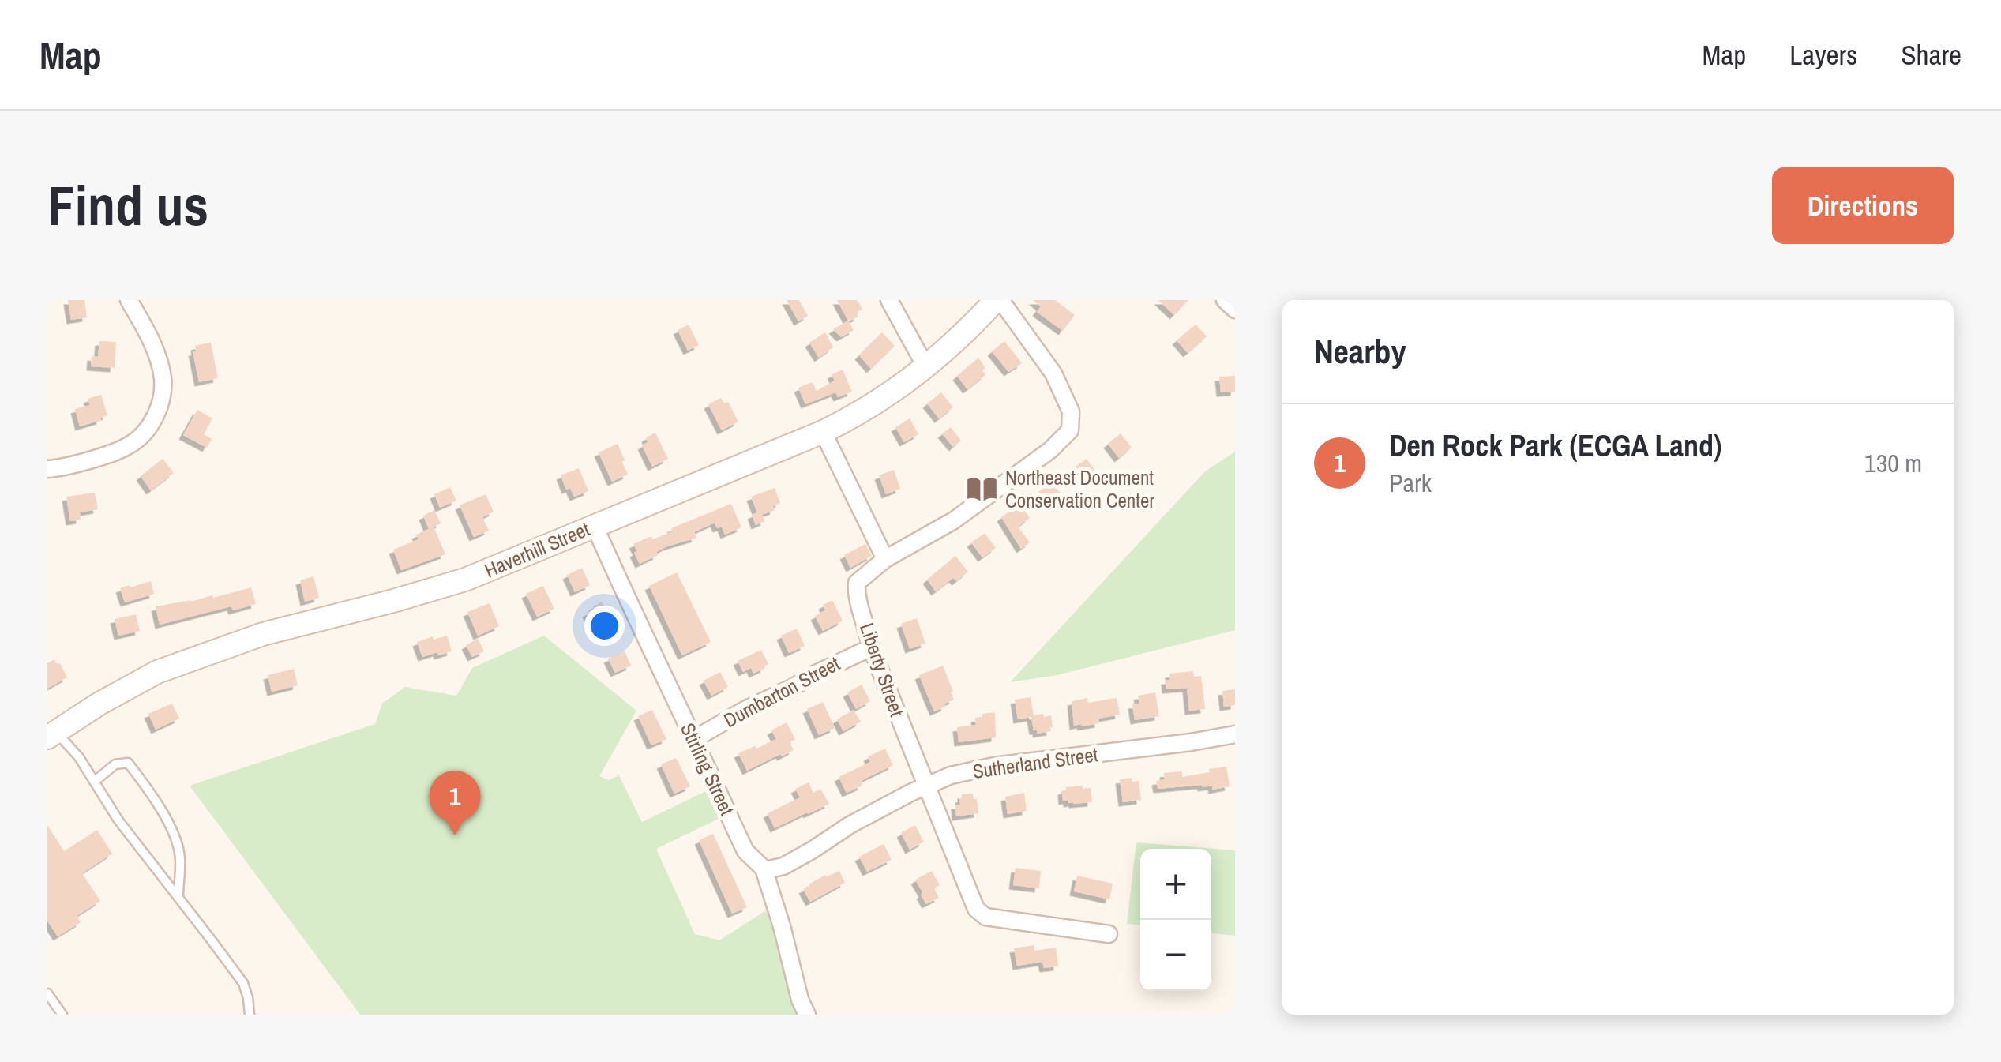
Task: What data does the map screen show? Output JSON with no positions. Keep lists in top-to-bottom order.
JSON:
{
  "streets": {
    "main road": ["Haverhill Street"],
    "street": [
      "Liberty Street",
      "Dumbarton Street",
      "Sutherland Street",
      "Stirling Street"
    ]
  },
  "crossings": [
    ["Haverhill Street", "Stirling Street"],
    ["Liberty Street", "Dumbarton Street"],
    ["Liberty Street", "Sutherland Street"],
    ["Dumbarton Street", "Stirling Street"],
    ["Sutherland Street", "Stirling Street"]
  ],
  "places": {
    "library": ["Northeast Document Conservation Center"]
  },
  "page": {
    "header": "Map",
    "nav": ["Map", "Layers", "Share"],
    "buttons": "Directions",
    "title": "Find us",
    "heading": "Nearby",
    "list": [
      {
        "mark": "1",
        "name": "Den Rock Park (ECGA Land)",
        "note": "Park",
        "value": "130 m"
      }
    ],
    "pins": "1",
    "map_buttons": ["+", "−"]
  }
}
